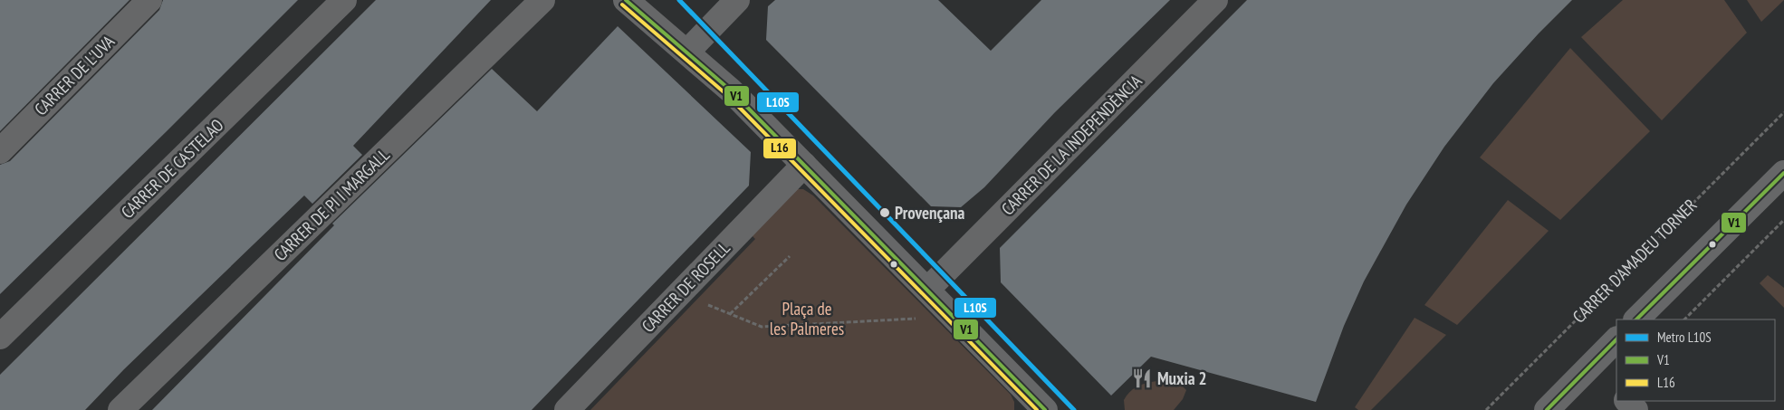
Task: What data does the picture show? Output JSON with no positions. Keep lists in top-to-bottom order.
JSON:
{
  "streets": {
    "street": [
      "CARRER DE L'UVA",
      "CARRER DE LA INDEPENDÈNCIA",
      "CARRER DE CASTELAO",
      "CARRER DE PI I MARGALL",
      "CARRER DE ROSELL"
    ],
    "path": ["CARRER D'AMADEU TORNER"]
  },
  "parks": ["Plaça de les Palmeres"],
  "places": {
    "other": ["Provençana"],
    "restaurant": ["Muxia 2"]
  },
  "lines": ["metro line L10S", "transit line V1", "transit line L16"],
  "legend": ["Metro L10S", "V1", "L16"]
}
